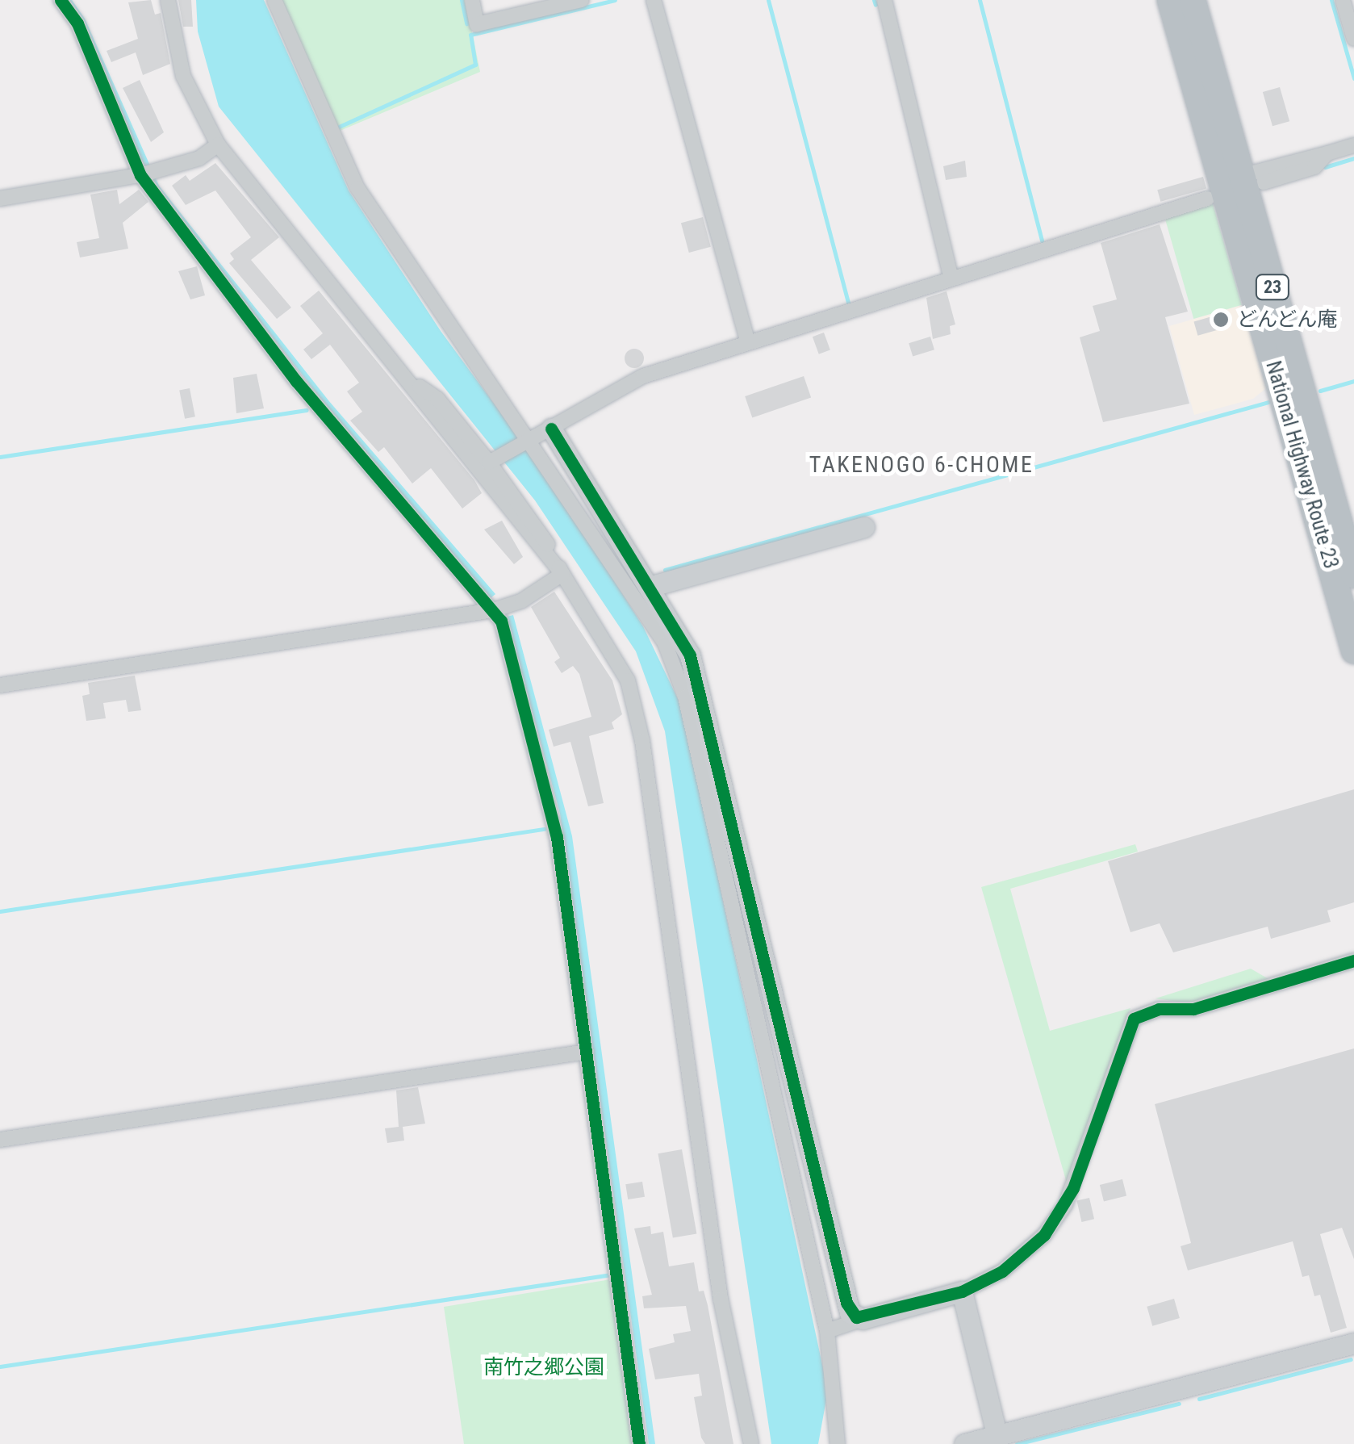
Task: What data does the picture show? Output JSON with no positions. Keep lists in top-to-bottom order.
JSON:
{
  "streets": {
    "highway": ["23", "National Highway Route 23"]
  },
  "districts": ["TAKENOGO 6-CHOME"],
  "parks": ["南竹之郷公園"],
  "places": ["どんどん庵"]
}
